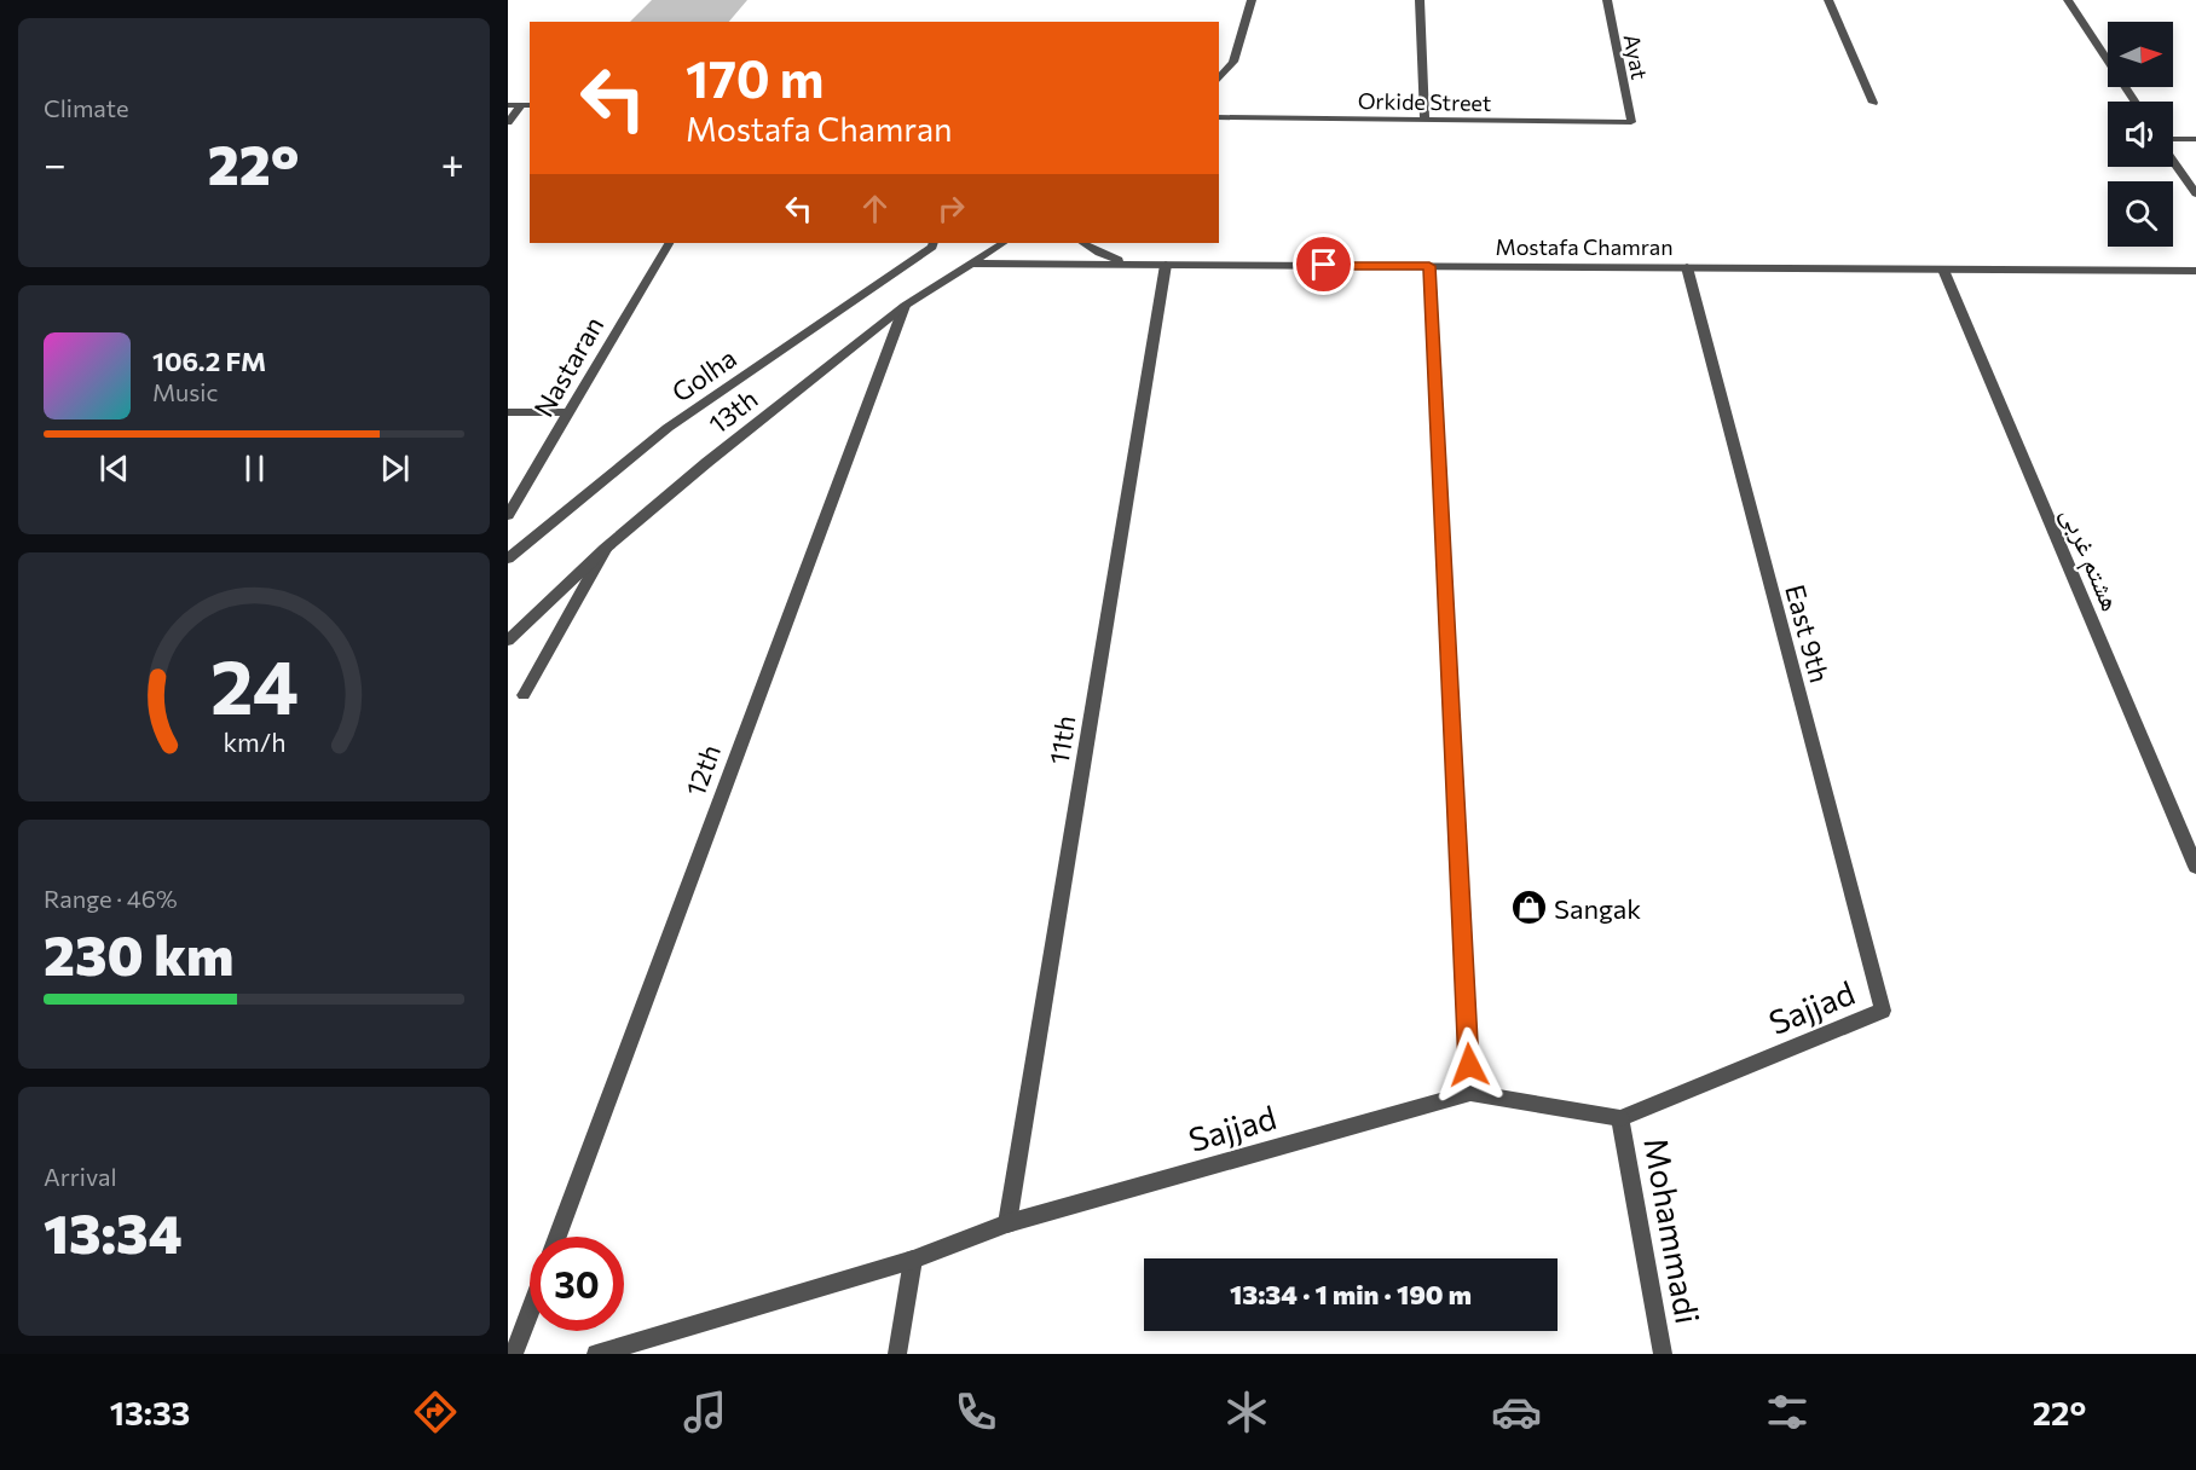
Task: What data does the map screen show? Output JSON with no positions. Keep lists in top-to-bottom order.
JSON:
{
  "streets": {
    "street": [
      "Ayat",
      "Orkide Street",
      "Mostafa Chamran",
      "Nastaran",
      "Golha",
      "13th",
      "هشتم غربی",
      "East 9th",
      "11th",
      "12th",
      "Sajjad",
      "Mohammadi"
    ]
  },
  "crossings": [
    ["Ayat", "Orkide Street"],
    ["Mostafa Chamran", "13th"],
    ["Mostafa Chamran", "هشتم غربی"],
    ["Mostafa Chamran", "East 9th"],
    ["Mostafa Chamran", "11th"],
    ["13th", "12th"],
    ["East 9th", "Sajjad"],
    ["11th", "Sajjad"],
    ["Sajjad", "Mohammadi"]
  ],
  "places": {
    "shop": ["Sangak"]
  },
  "north": "right",
  "page": {
    "tile": [
      "Climate",
      ["Range · 46%", "230 km"],
      ["Arrival", "13:34"]
    ],
    "turn": ["170 m", "Mostafa Chamran"],
    "heat": ["−", "22°", "+"],
    "song": ["106.2 FM", "Music"],
    "limit": "30",
    "trip": "13:34 · 1 min · 190 m",
    "tabs": ["13:33", "22°"],
    "gauge": ["24", "km/h"]
  }
}
